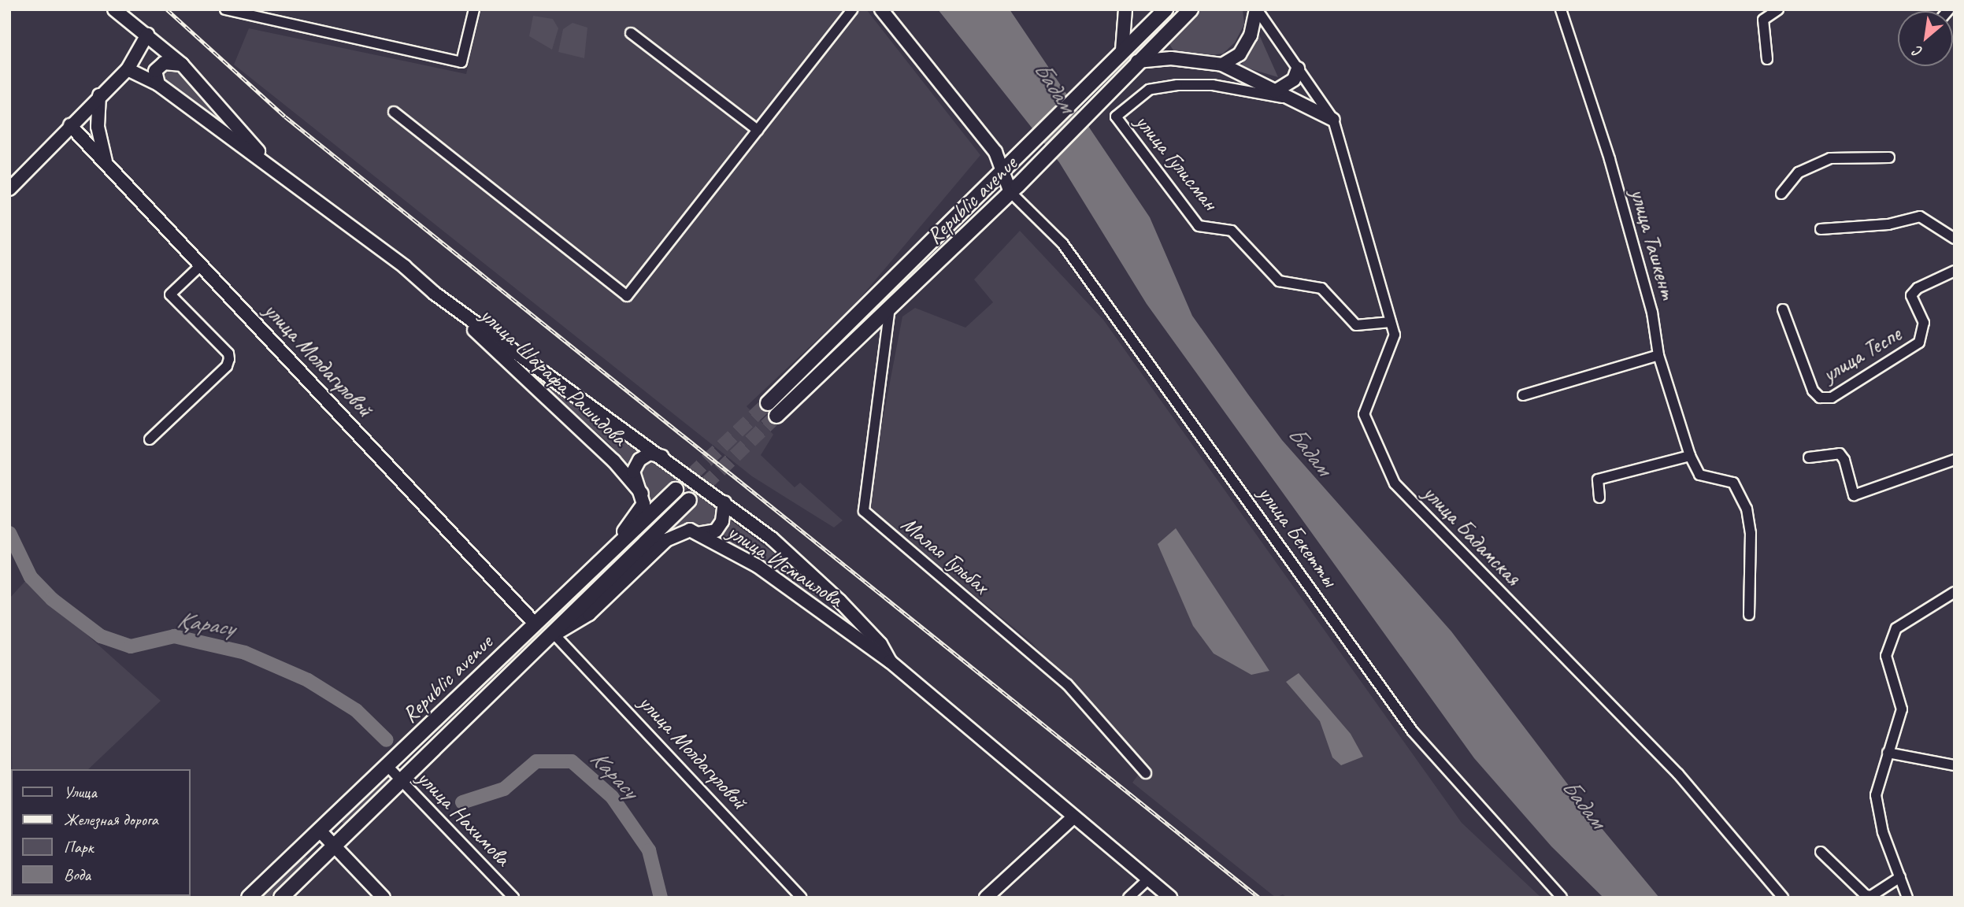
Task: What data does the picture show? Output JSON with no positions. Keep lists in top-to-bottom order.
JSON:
{
  "streets": {
    "main road": [
      "Republic avenue",
      "улица Молдагуловой",
      "улица Шарафа Рашидова",
      "улица Исмаилова"
    ],
    "street": [
      "улица Гулисман",
      "улица Ташкент",
      "улица Теспе",
      "улица Бадамская",
      "улица Бекетты",
      "Малая Гульбах",
      "улица Нахимова"
    ]
  },
  "crossings": [
    ["улица Гулисман", "улица Бадамская"],
    ["Republic avenue", "улица Молдагуловой"],
    ["Republic avenue", "улица Бекетты"],
    ["Republic avenue", "Малая Гульбах"],
    ["Republic avenue", "улица Исмаилова"],
    ["Republic avenue", "улица Нахимова"],
    ["улица Молдагуловой", "улица Исмаилова"],
    ["улица Шарафа Рашидова", "улица Исмаилова"]
  ],
  "water": ["Бадам", "Қарасу", "Карасу"],
  "legend": [
    "Улица",
    "Железная дорога",
    "Парк",
    "Вода"
  ],
  "north": "bottom left"
}
